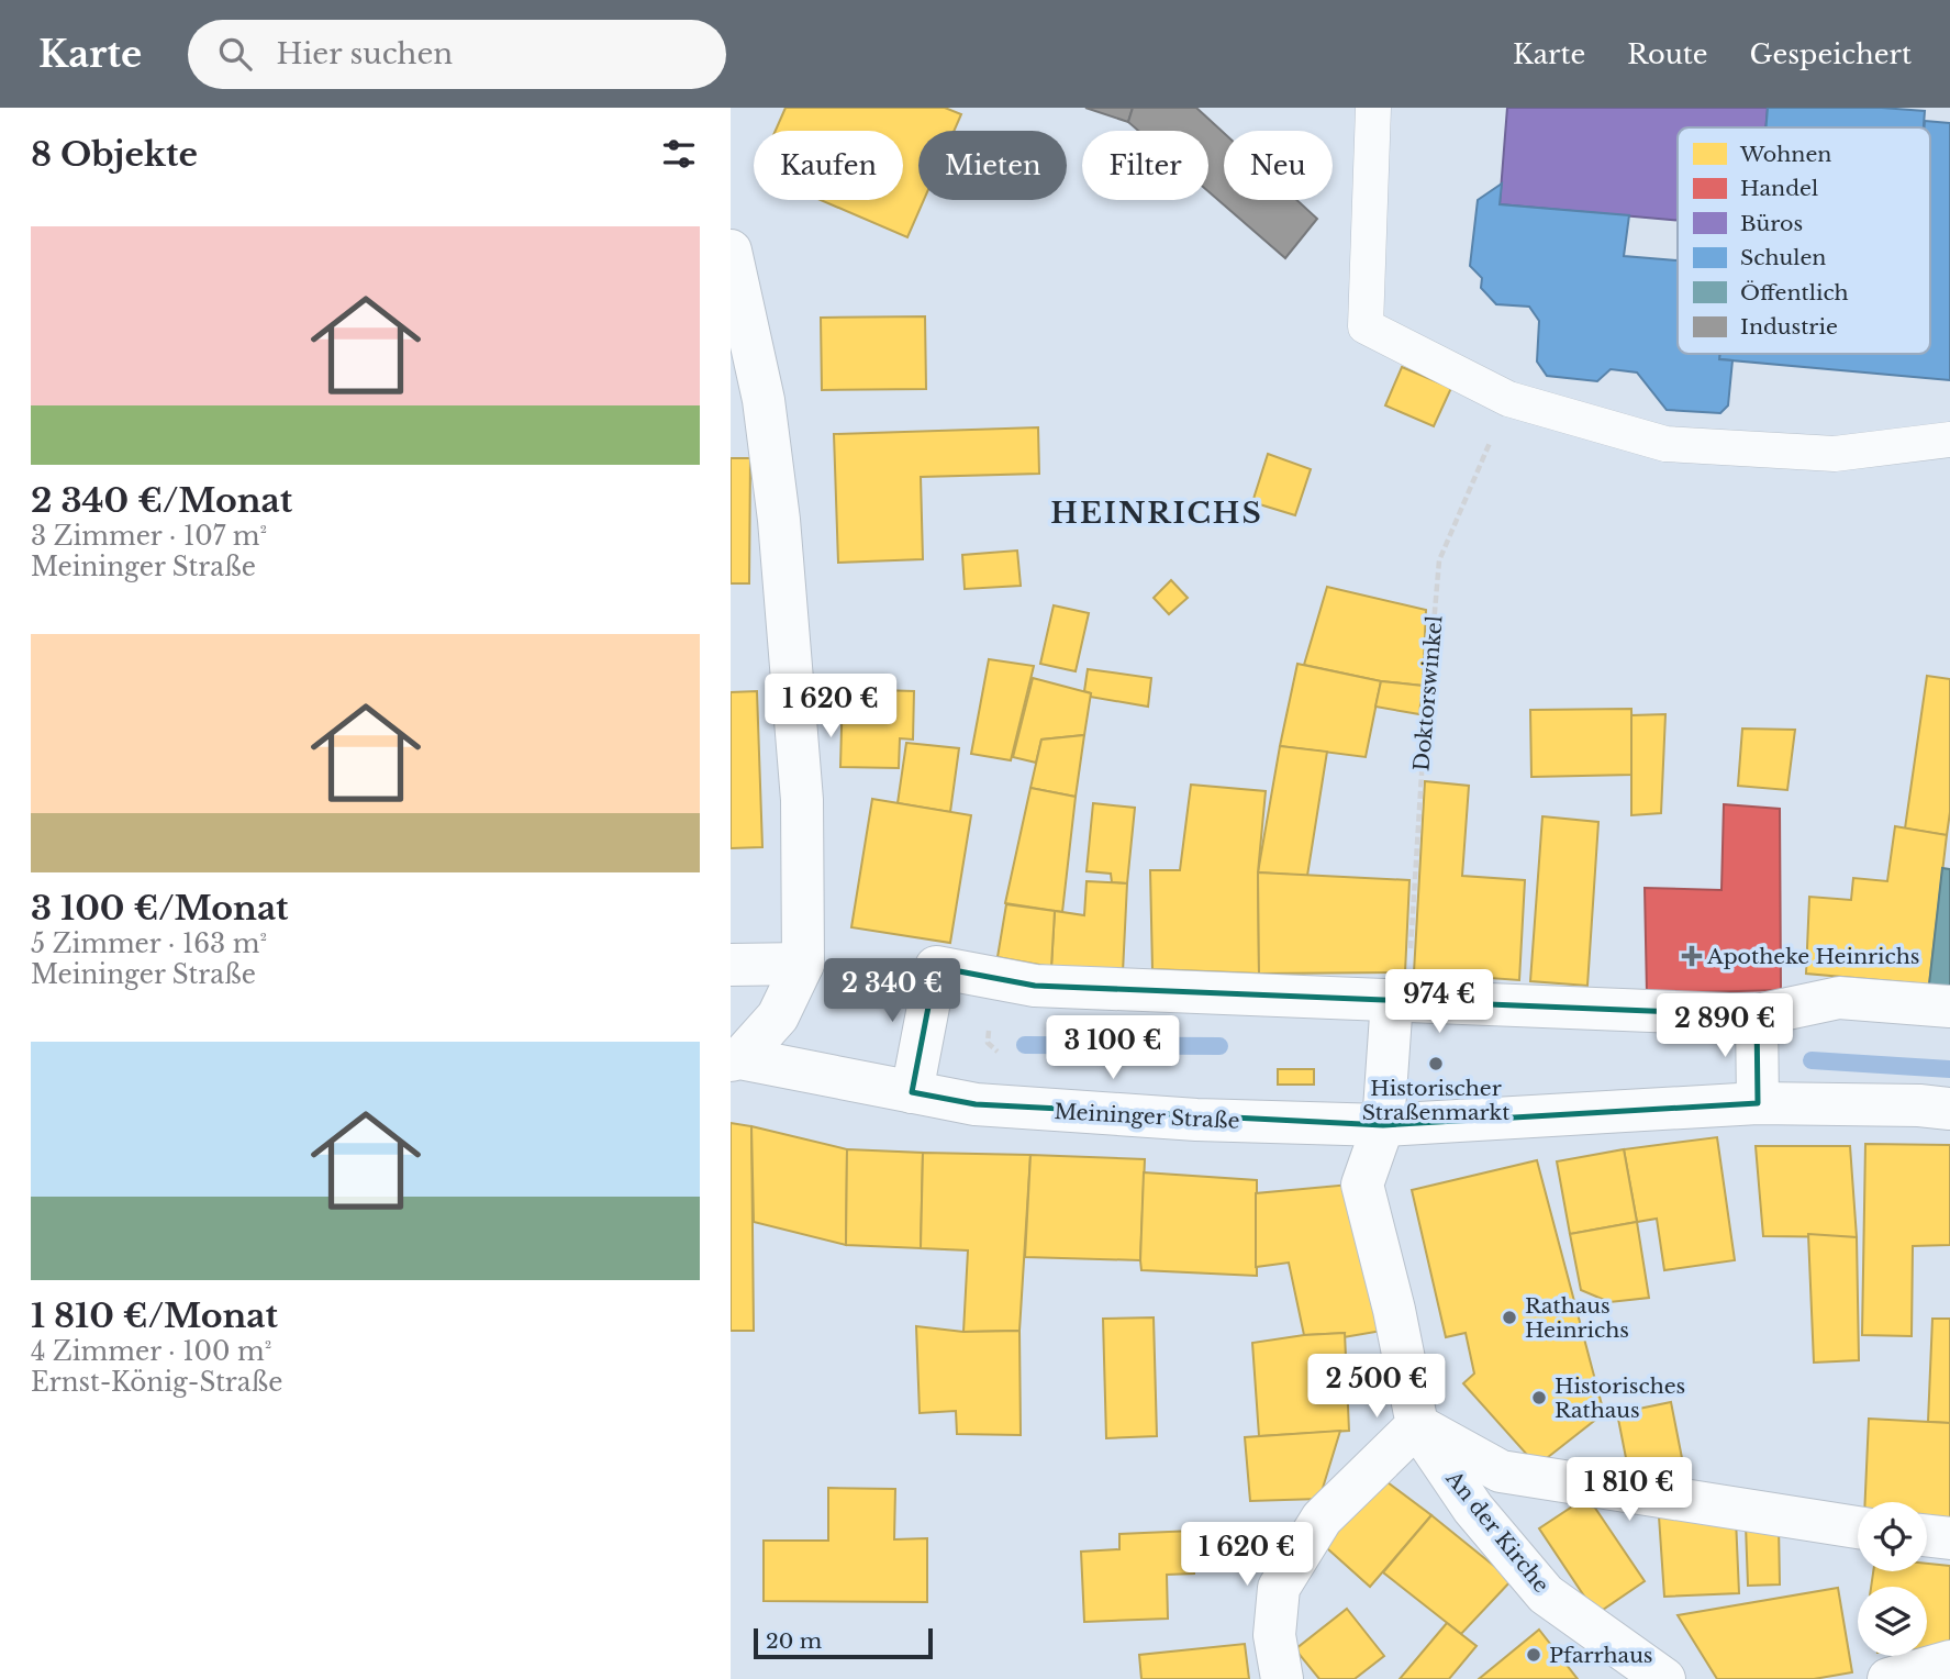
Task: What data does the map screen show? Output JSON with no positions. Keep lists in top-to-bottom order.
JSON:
{
  "streets": {
    "street": ["Meininger Straße", "An der Kirche"],
    "path": ["Doktorswinkel"]
  },
  "districts": ["HEINRICHS"],
  "places": {
    "health": ["Apotheke Heinrichs"],
    "other": [
      "Historischer Straßenmarkt",
      "Rathaus Heinrichs",
      "Historisches Rathaus",
      "Pfarrhaus"
    ]
  },
  "legend": [
    "Wohnen",
    "Handel",
    "Büros",
    "Schulen",
    "Öffentlich",
    "Industrie"
  ],
  "scale_bar": "20 m",
  "page": {
    "header": "Karte",
    "search": "Hier suchen",
    "nav": ["Karte", "Route", "Gespeichert"],
    "heading": "8 Objekte",
    "chip": [
      "Kaufen",
      "Mieten",
      "Filter",
      "Neu"
    ],
    "list": [
      {
        "name": "2 340 €/Monat",
        "note": "3 Zimmer · 107 m² · Meininger Straße"
      },
      {
        "name": "3 100 €/Monat",
        "note": "5 Zimmer · 163 m² · Meininger Straße"
      },
      {
        "name": "1 810 €/Monat",
        "note": "4 Zimmer · 100 m² · Ernst-König-Straße"
      }
    ],
    "price": [
      "1 620 €",
      "2 340 €",
      "974 €",
      "2 890 €",
      "3 100 €",
      "2 500 €",
      "1 810 €",
      "1 620 €"
    ],
    "scale": "20 m"
  }
}
